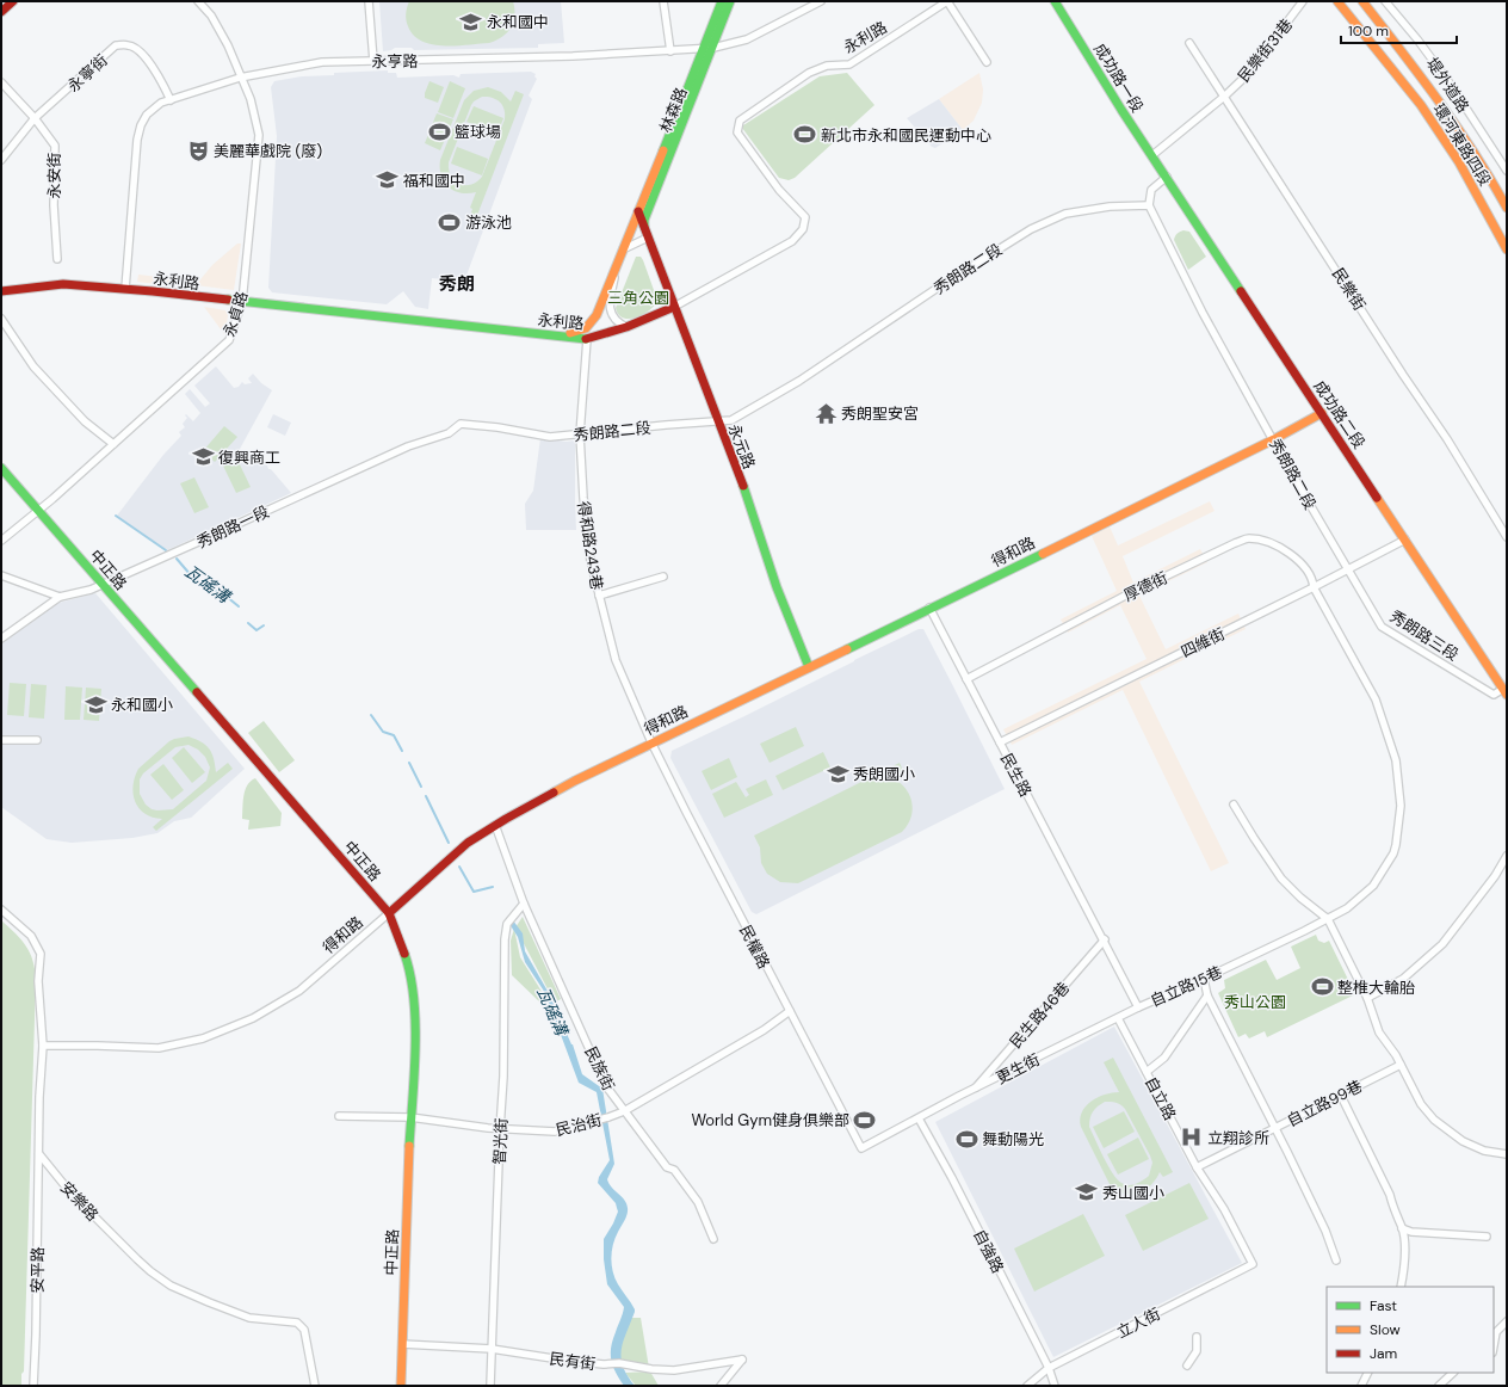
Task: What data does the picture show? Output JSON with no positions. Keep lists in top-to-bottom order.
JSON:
{
  "streets": {
    "street": [
      "永利路",
      "民樂街31巷",
      "永亨路",
      "永寧街",
      "成功路一段",
      "堤外道路",
      "林森路",
      "環河東路四段",
      "永安街",
      "秀朗路二段",
      "民樂街",
      "永貞路",
      "成功路二段",
      "永元路",
      "秀朗路一段",
      "得和路243巷",
      "得和路",
      "中正路",
      "厚德街",
      "秀朗路三段",
      "四維街",
      "民生路",
      "民權路",
      "自立路15巷",
      "民生路46巷",
      "民族街",
      "更生街",
      "自立路",
      "自立路99巷",
      "民治街",
      "智光街",
      "安樂路",
      "自強路",
      "安平路",
      "立人街",
      "民有街"
    ]
  },
  "crossings": [
    ["永利路", "永亨路"],
    ["永利路", "永貞路"],
    ["永利路", "永元路"],
    ["永利路", "得和路243巷"],
    ["民樂街31巷", "成功路一段"],
    ["民樂街31巷", "民樂街"],
    ["民樂街31巷", "成功路二段"],
    ["永亨路", "永寧街"],
    ["永亨路", "林森路"],
    ["永亨路", "永貞路"],
    ["永寧街", "永安街"],
    ["成功路一段", "成功路二段"],
    ["林森路", "永元路"],
    ["秀朗路二段", "永元路"],
    ["秀朗路二段", "秀朗路一段"],
    ["秀朗路二段", "得和路243巷"],
    ["秀朗路二段", "得和路"],
    ["秀朗路二段", "秀朗路三段"],
    ["秀朗路二段", "四維街"],
    ["永貞路", "中正路"],
    ["成功路二段", "得和路"],
    ["成功路二段", "秀朗路三段"],
    ["成功路二段", "四維街"],
    ["永元路", "得和路"],
    ["秀朗路一段", "中正路"],
    ["得和路243巷", "得和路"],
    ["得和路243巷", "民權路"],
    ["得和路", "中正路"],
    ["得和路", "民生路"],
    ["得和路", "民權路"],
    ["得和路", "民族街"],
    ["中正路", "民治街"],
    ["中正路", "民有街"],
    ["厚德街", "四維街"],
    ["厚德街", "民生路"],
    ["厚德街", "自立路15巷"],
    ["秀朗路三段", "四維街"],
    ["四維街", "民生路"],
    ["民生路", "民生路46巷"],
    ["民權路", "更生街"],
    ["民權路", "民治街"],
    ["民生路46巷", "更生街"],
    ["民族街", "民治街"],
    ["民族街", "智光街"],
    ["更生街", "自立路"],
    ["更生街", "自強路"],
    ["自立路", "自立路99巷"],
    ["自立路", "立人街"],
    ["民治街", "智光街"],
    ["智光街", "民有街"],
    ["安樂路", "安平路"],
    ["自強路", "立人街"]
  ],
  "districts": ["秀朗"],
  "water": ["瓦磘溝"],
  "parks": ["三角公園", "秀山公園"],
  "places": {
    "school or university": [
      "永和國中",
      "福和國中",
      "復興商工",
      "永和國小",
      "秀朗國小",
      "秀山國小"
    ],
    "sports": [
      "籃球場",
      "新北市永和國民運動中心",
      "游泳池",
      "整椎大輪胎",
      "World Gym健身俱樂部",
      "舞動陽光"
    ],
    "theatre": ["美麗華戲院 (廢)"],
    "temple": ["秀朗聖安宮"],
    "hospital": ["立翔診所"]
  },
  "legend": ["Fast", "Slow", "Jam"],
  "scale_bar": "100 m"
}
